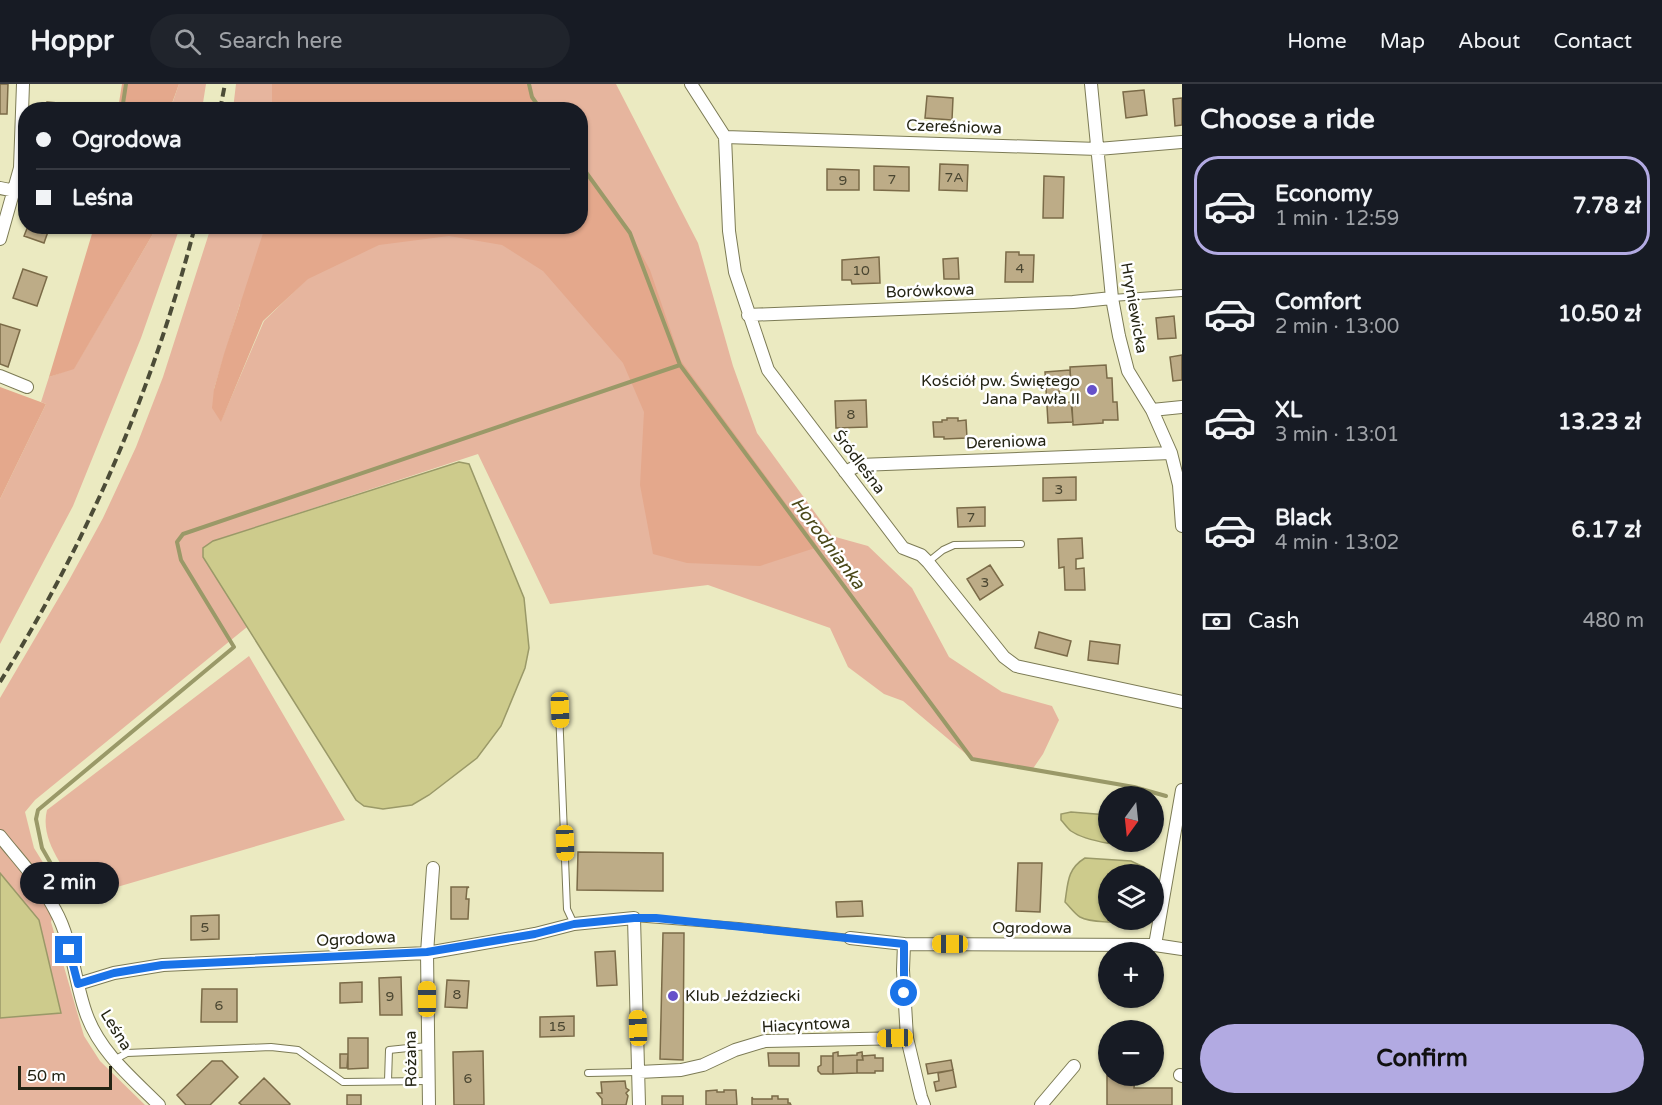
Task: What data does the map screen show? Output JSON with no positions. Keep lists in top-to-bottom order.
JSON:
{
  "streets": {
    "street": [
      "Czereśniowa",
      "Borówkowa",
      "Hryniewicka",
      "Dereniowa",
      "Śródleśna",
      "Ogrodowa",
      "Hiacyntowa",
      "Leśna",
      "Różana"
    ]
  },
  "crossings": [
    ["Czereśniowa", "Hryniewicka"],
    ["Czereśniowa", "Śródleśna"],
    ["Borówkowa", "Hryniewicka"],
    ["Borówkowa", "Śródleśna"],
    ["Hryniewicka", "Dereniowa"],
    ["Dereniowa", "Śródleśna"],
    ["Ogrodowa", "Leśna"],
    ["Ogrodowa", "Różana"]
  ],
  "water": ["Horodnianka"],
  "places": ["Kościół pw. Świętego Jana Pawła II", "Klub Jeździecki"],
  "house_numbers": [
    "7A",
    "7",
    "9",
    "4",
    "10",
    "8",
    "3",
    "7",
    "3",
    "5",
    "8",
    "9",
    "6",
    "15",
    "6"
  ],
  "scale_bar": "50 m",
  "north": "bottom",
  "page": {
    "header": "Hoppr",
    "search": "Search here",
    "nav": [
      "Home",
      "Map",
      "About",
      "Contact"
    ],
    "heading": "Choose a ride",
    "banner": ["Ogrodowa", "Leśna"],
    "list": [
      {
        "name": "Economy",
        "note": "1 min · 12:59",
        "value": "7.78 zł"
      },
      {
        "name": "Comfort",
        "note": "2 min · 13:00",
        "value": "10.50 zł"
      },
      {
        "name": "XL",
        "note": "3 min · 13:01",
        "value": "13.23 zł"
      },
      {
        "name": "Black",
        "note": "4 min · 13:02",
        "value": "6.17 zł"
      }
    ],
    "pay": ["Cash", "480 m"],
    "map_buttons": ["+", "−"],
    "bubble": "2 min",
    "buttons": "Confirm",
    "scale": "50 m"
  }
}
